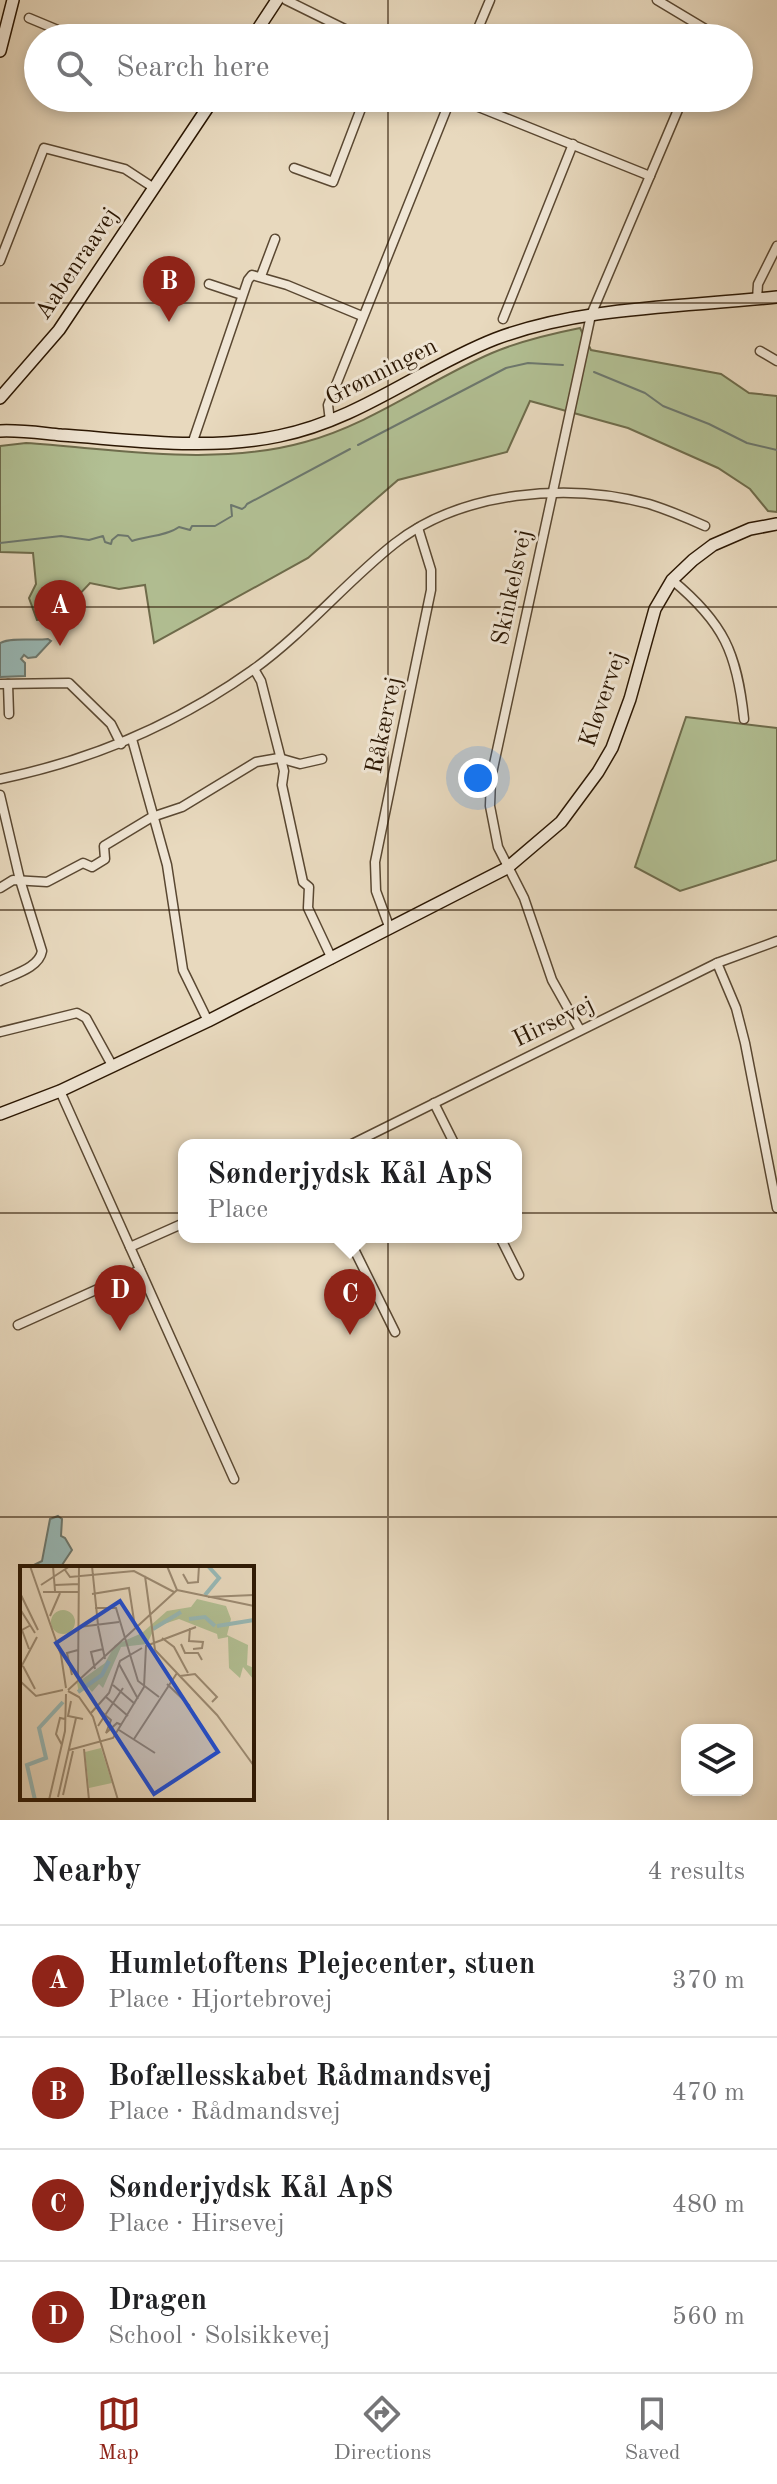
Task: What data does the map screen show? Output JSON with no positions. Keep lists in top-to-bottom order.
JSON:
{
  "streets": {
    "street": [
      "Aabenraavej",
      "Grønningen",
      "Skinkelsvej",
      "Kløvervej",
      "Råkærvej",
      "Hirsevej"
    ]
  },
  "crossings": [
    ["Grønningen", "Skinkelsvej"],
    ["Skinkelsvej", "Kløvervej"],
    ["Skinkelsvej", "Hirsevej"],
    ["Kløvervej", "Råkærvej"]
  ],
  "page": {
    "search": "Search here",
    "pins": [
      "B",
      "A",
      "D",
      "C"
    ],
    "popup": ["Sønderjydsk Kål ApS", "Place"],
    "heading": ["Nearby", "4 results"],
    "list": [
      {
        "mark": "A",
        "name": "Humletoftens Plejecenter, stuen",
        "note": "Place · Hjortebrovej",
        "value": "370 m"
      },
      {
        "mark": "B",
        "name": "Bofællesskabet Rådmandsvej",
        "note": "Place · Rådmandsvej",
        "value": "470 m"
      },
      {
        "mark": "C",
        "name": "Sønderjydsk Kål ApS",
        "note": "Place · Hirsevej",
        "value": "480 m"
      },
      {
        "mark": "D",
        "name": "Dragen",
        "note": "School · Solsikkevej",
        "value": "560 m"
      }
    ],
    "nav": ["Map", "Directions", "Saved"]
  }
}
